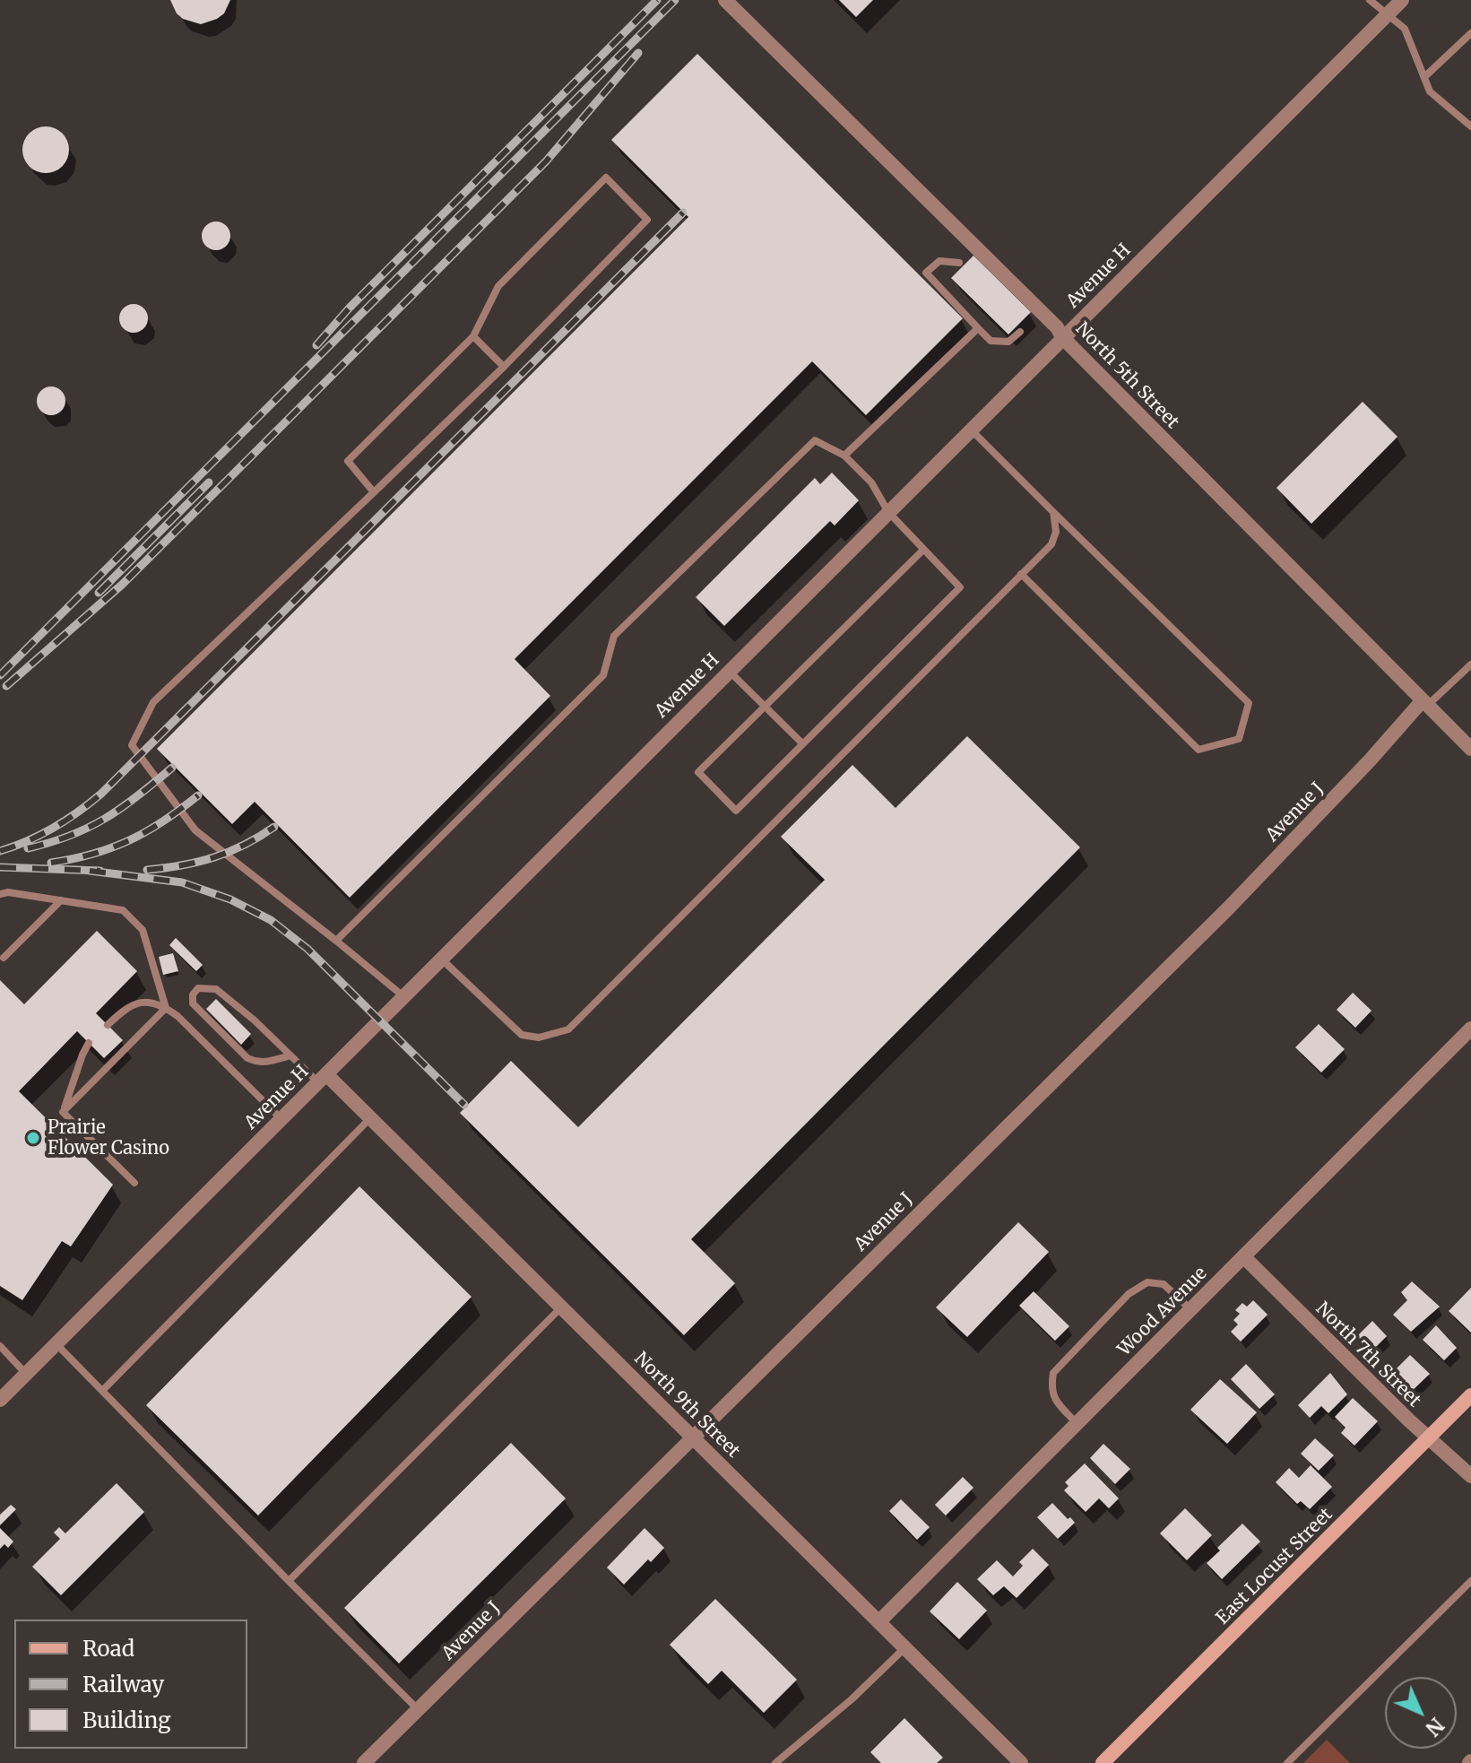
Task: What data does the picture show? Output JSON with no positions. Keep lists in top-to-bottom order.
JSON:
{
  "streets": {
    "main road": ["East Locust Street"],
    "street": [
      "Avenue H",
      "North 5th Street",
      "Avenue J",
      "Wood Avenue",
      "North 7th Street",
      "North 9th Street"
    ]
  },
  "crossings": [
    ["Avenue H", "North 5th Street"],
    ["Avenue H", "North 9th Street"],
    ["North 5th Street", "Avenue J"],
    ["Avenue J", "North 9th Street"],
    ["Wood Avenue", "North 7th Street"],
    ["Wood Avenue", "North 9th Street"],
    ["North 7th Street", "East Locust Street"]
  ],
  "places": ["Prairie Flower Casino"],
  "legend": ["Road", "Railway", "Building"],
  "north": "bottom right"
}
